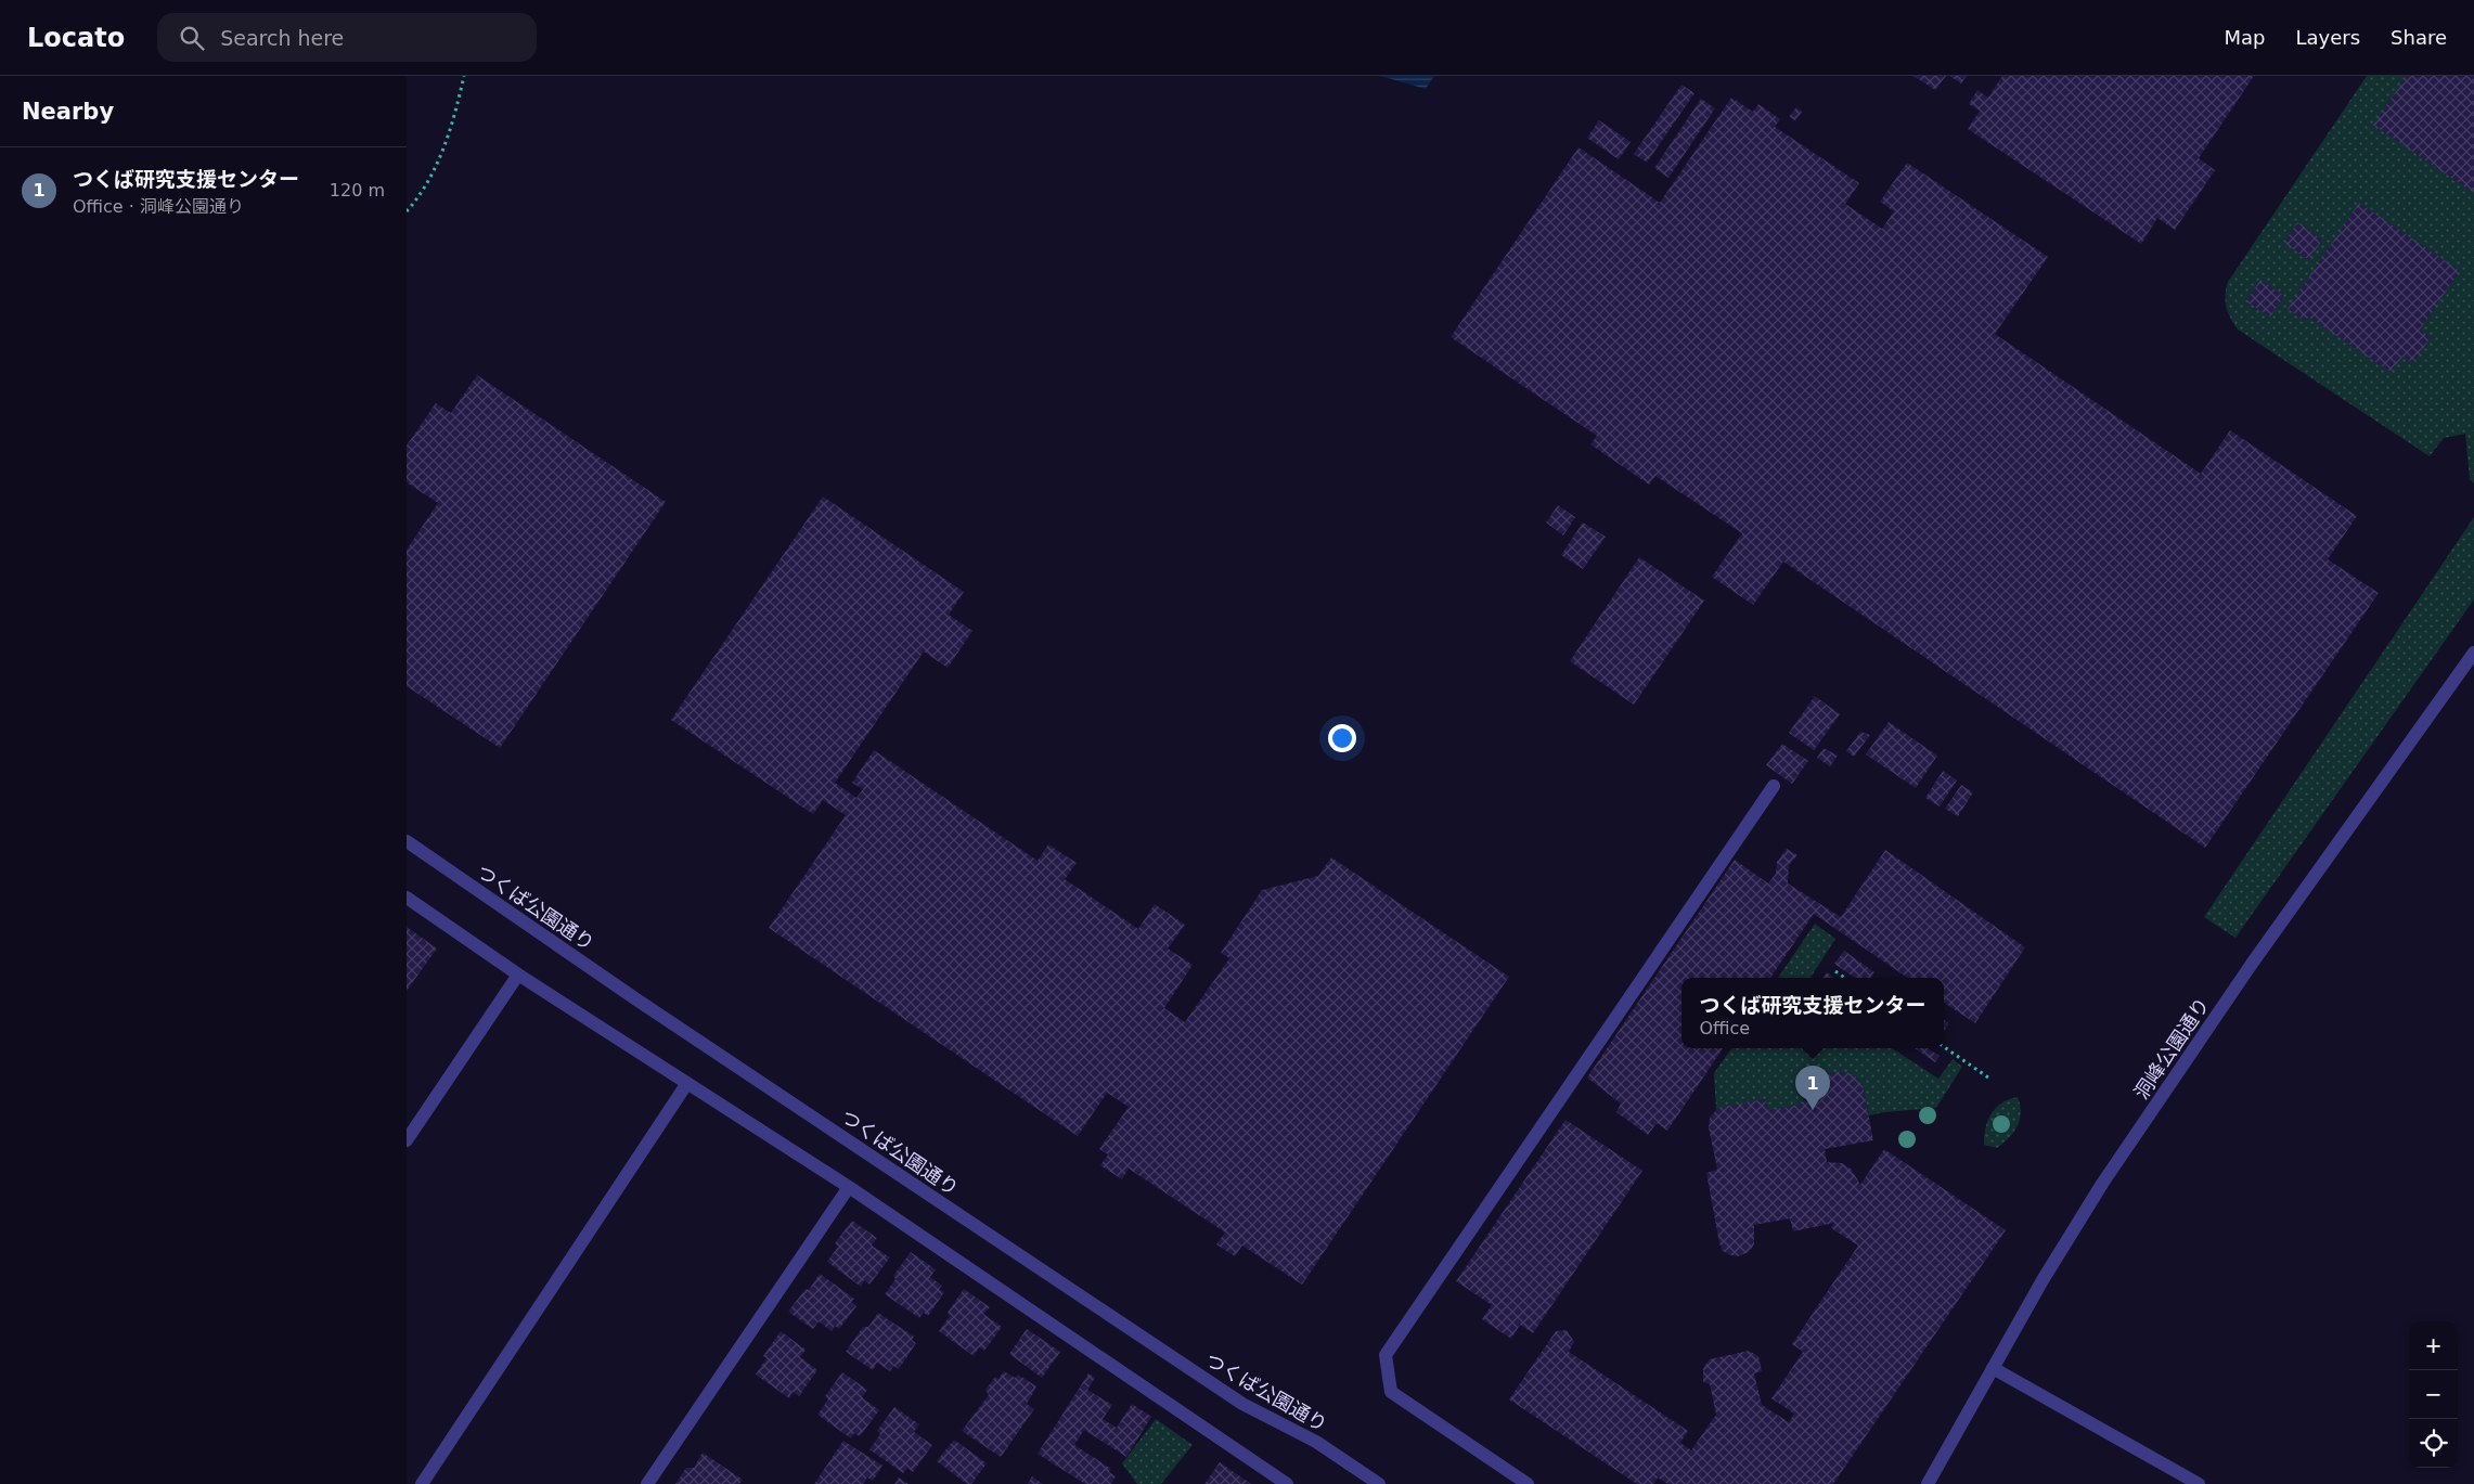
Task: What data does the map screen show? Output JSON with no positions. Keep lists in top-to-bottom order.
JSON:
{
  "streets": {
    "street": ["つくば公園通り", "洞峰公園通り"]
  },
  "page": {
    "header": "Locato",
    "search": "Search here",
    "nav": ["Map", "Layers", "Share"],
    "heading": "Nearby",
    "list": [
      {
        "mark": "1",
        "name": "つくば研究支援センター",
        "note": "Office · 洞峰公園通り",
        "value": "120 m"
      }
    ],
    "popup": ["つくば研究支援センター", "Office"],
    "pins": "1",
    "map_buttons": ["+", "−"]
  }
}
